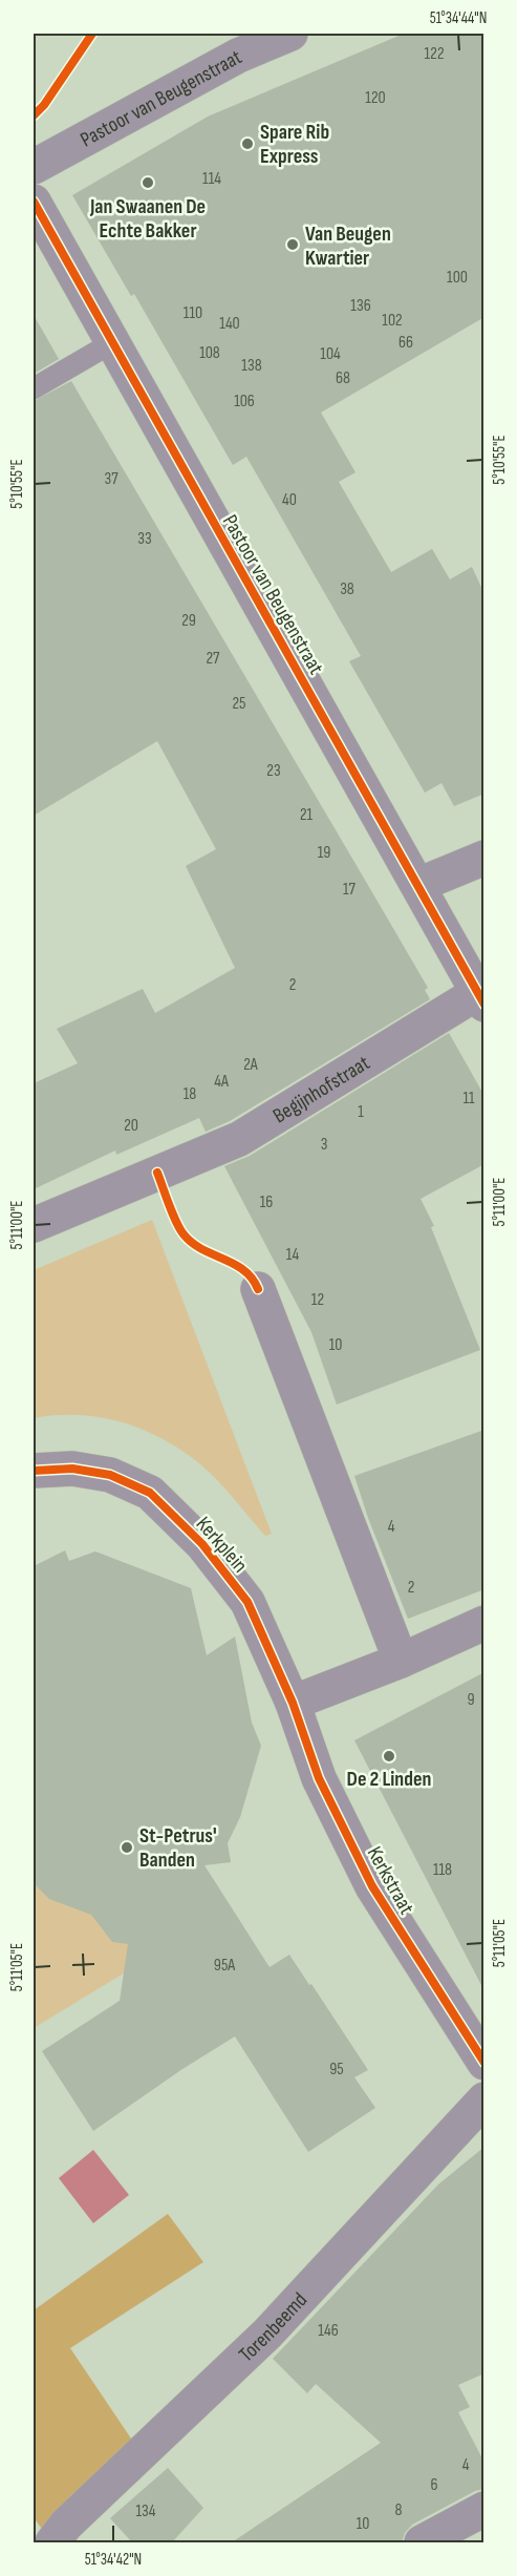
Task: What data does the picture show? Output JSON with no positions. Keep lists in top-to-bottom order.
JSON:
{
  "streets": {
    "street": [
      "Pastoor van Beugenstraat",
      "Begijnhofstraat",
      "Kerkplein",
      "Kerkstraat",
      "Torenbeemd"
    ]
  },
  "crossings": [
    ["Pastoor van Beugenstraat", "Begijnhofstraat"],
    ["Kerkplein", "Kerkstraat"]
  ],
  "places": [
    "Spare Rib Express",
    "Jan Swaanen De Echte Bakker",
    "Van Beugen Kwartier",
    "De 2 Linden",
    "St-Petrus' Banden"
  ],
  "house_numbers": [
    "122",
    "120",
    "114",
    "100",
    "136",
    "110",
    "102",
    "140",
    "66",
    "108",
    "104",
    "138",
    "68",
    "106",
    "37",
    "40",
    "33",
    "38",
    "29",
    "27",
    "25",
    "23",
    "21",
    "19",
    "17",
    "2",
    "2A",
    "4A",
    "18",
    "11",
    "1",
    "20",
    "3",
    "16",
    "14",
    "12",
    "10",
    "4",
    "2",
    "9",
    "118",
    "95A",
    "95",
    "146",
    "4",
    "6",
    "8",
    "134",
    "10"
  ],
  "coordinates": [
    "51°34'44\"N",
    "5°10'55\"E",
    "5°11'00\"E",
    "5°11'05\"E",
    "51°34'42\"N"
  ]
}
